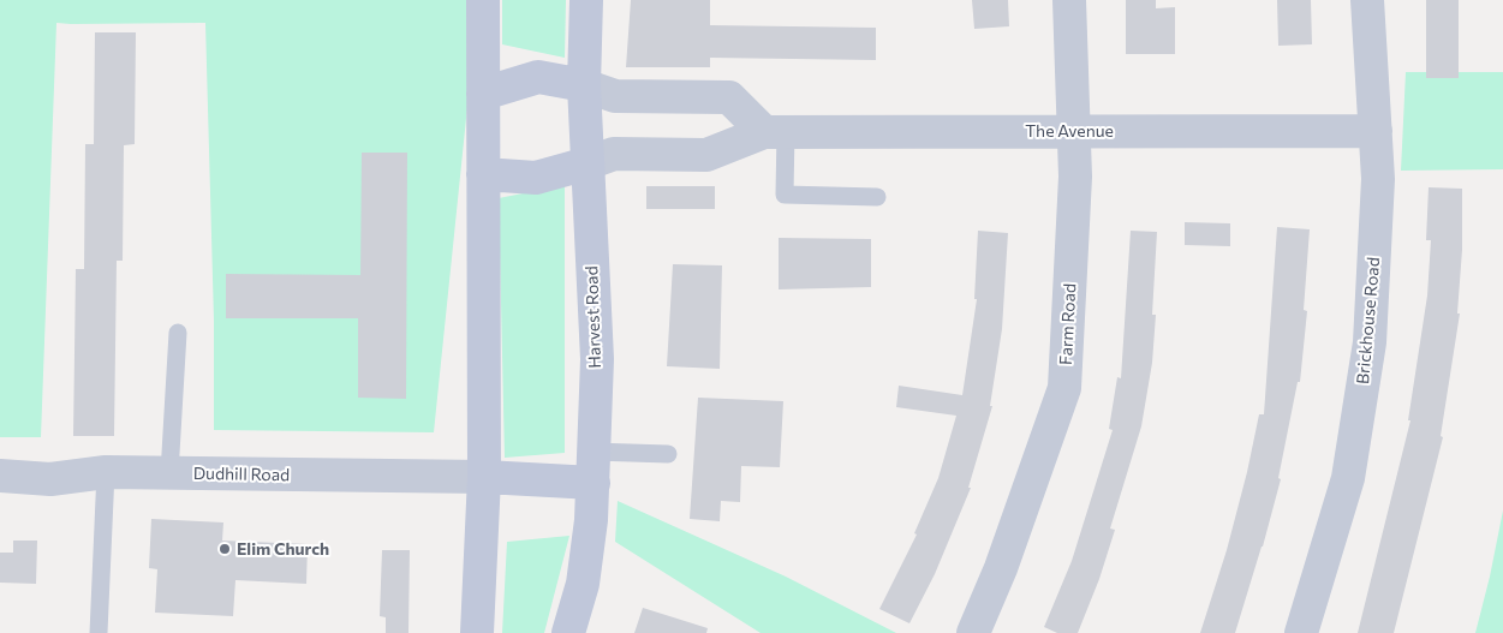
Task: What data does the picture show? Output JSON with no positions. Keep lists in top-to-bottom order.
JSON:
{
  "streets": {
    "street": [
      "The Avenue",
      "Harvest Road",
      "Brickhouse Road",
      "Farm Road",
      "Dudhill Road"
    ]
  },
  "crossings": [
    ["The Avenue", "Harvest Road"],
    ["The Avenue", "Brickhouse Road"],
    ["The Avenue", "Farm Road"]
  ],
  "places": ["Elim Church"]
}
